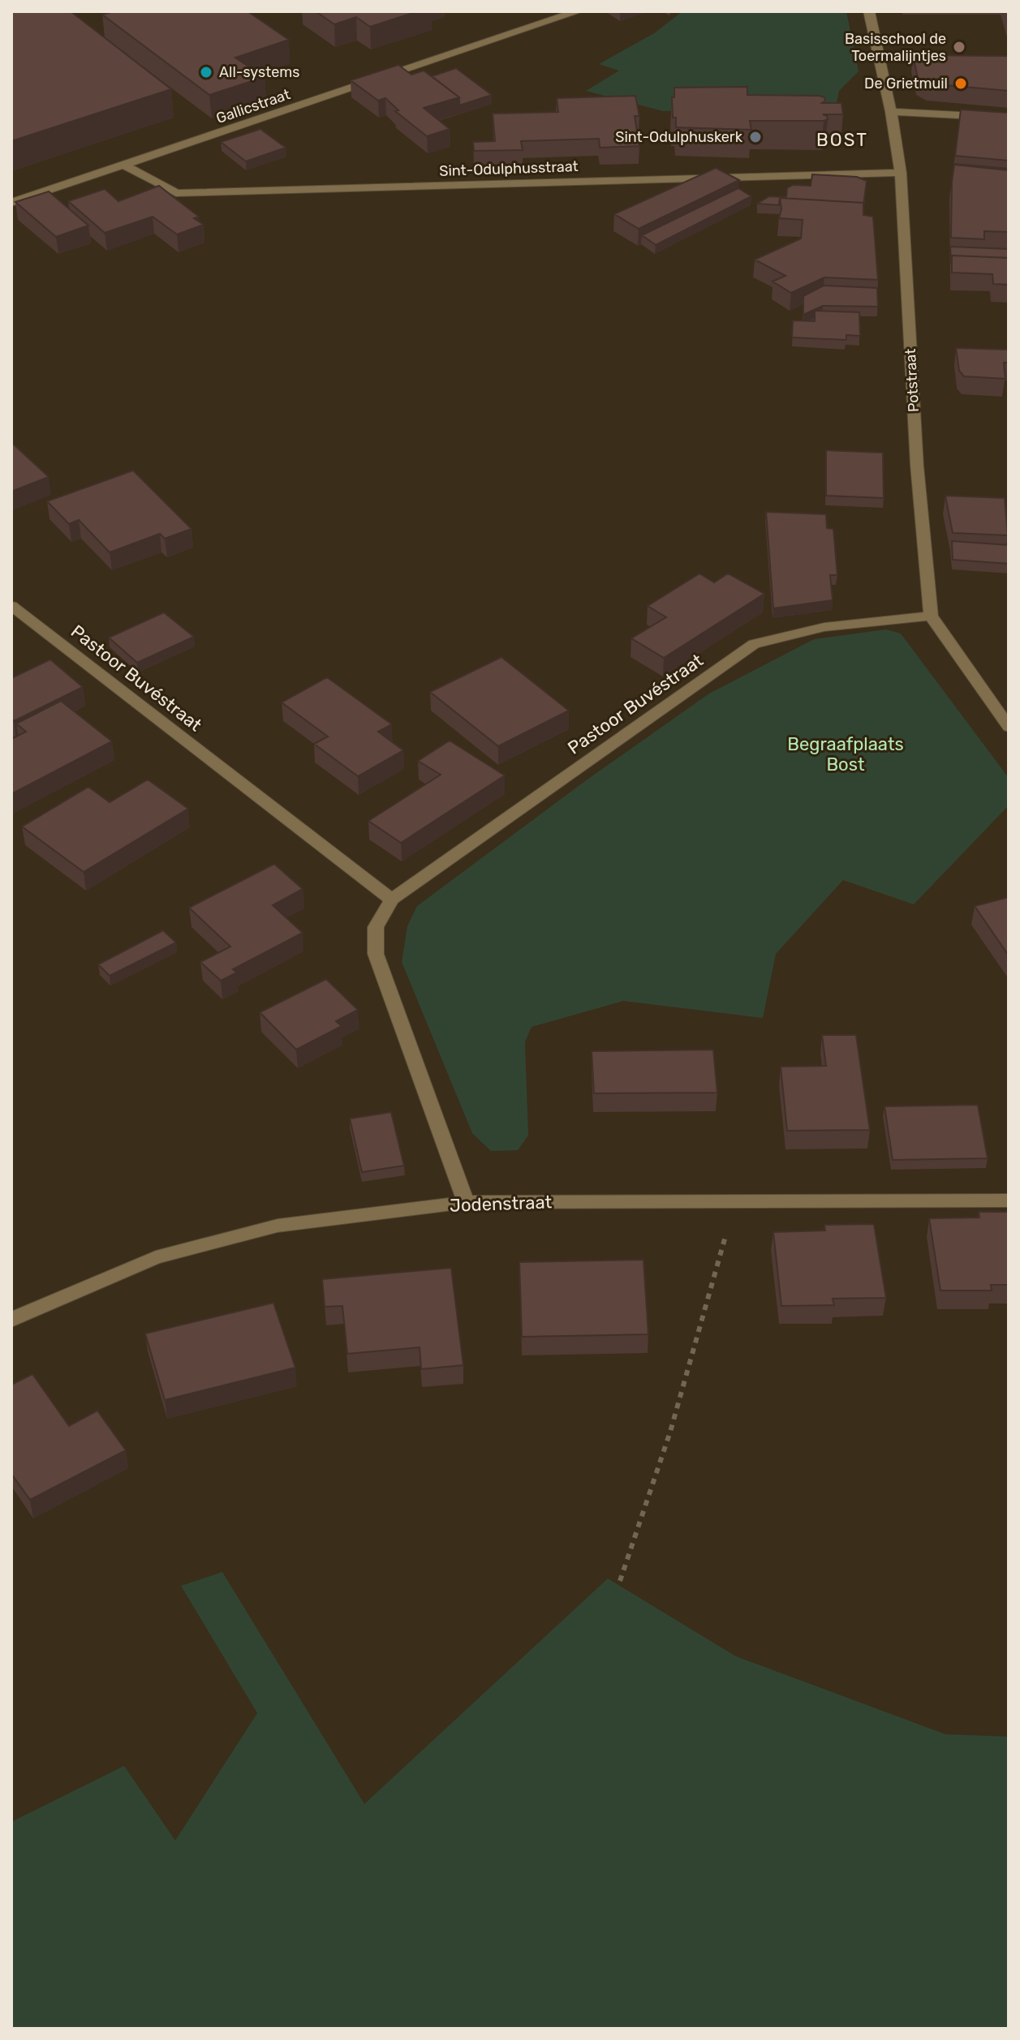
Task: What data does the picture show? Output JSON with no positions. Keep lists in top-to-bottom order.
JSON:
{
  "streets": {
    "street": [
      "Gallicstraat",
      "Sint-Odulphusstraat",
      "Potstraat",
      "Pastoor Buvéstraat",
      "Jodenstraat"
    ]
  },
  "crossings": [
    ["Gallicstraat", "Sint-Odulphusstraat"],
    ["Sint-Odulphusstraat", "Potstraat"],
    ["Potstraat", "Pastoor Buvéstraat"],
    ["Pastoor Buvéstraat", "Jodenstraat"]
  ],
  "districts": ["BOST"],
  "parks": ["Begraafplaats Bost"],
  "places": [
    "Basisschool de Toermalijntjes",
    "All-systems",
    "De Grietmuil",
    "Sint-Odulphuskerk"
  ]
}
